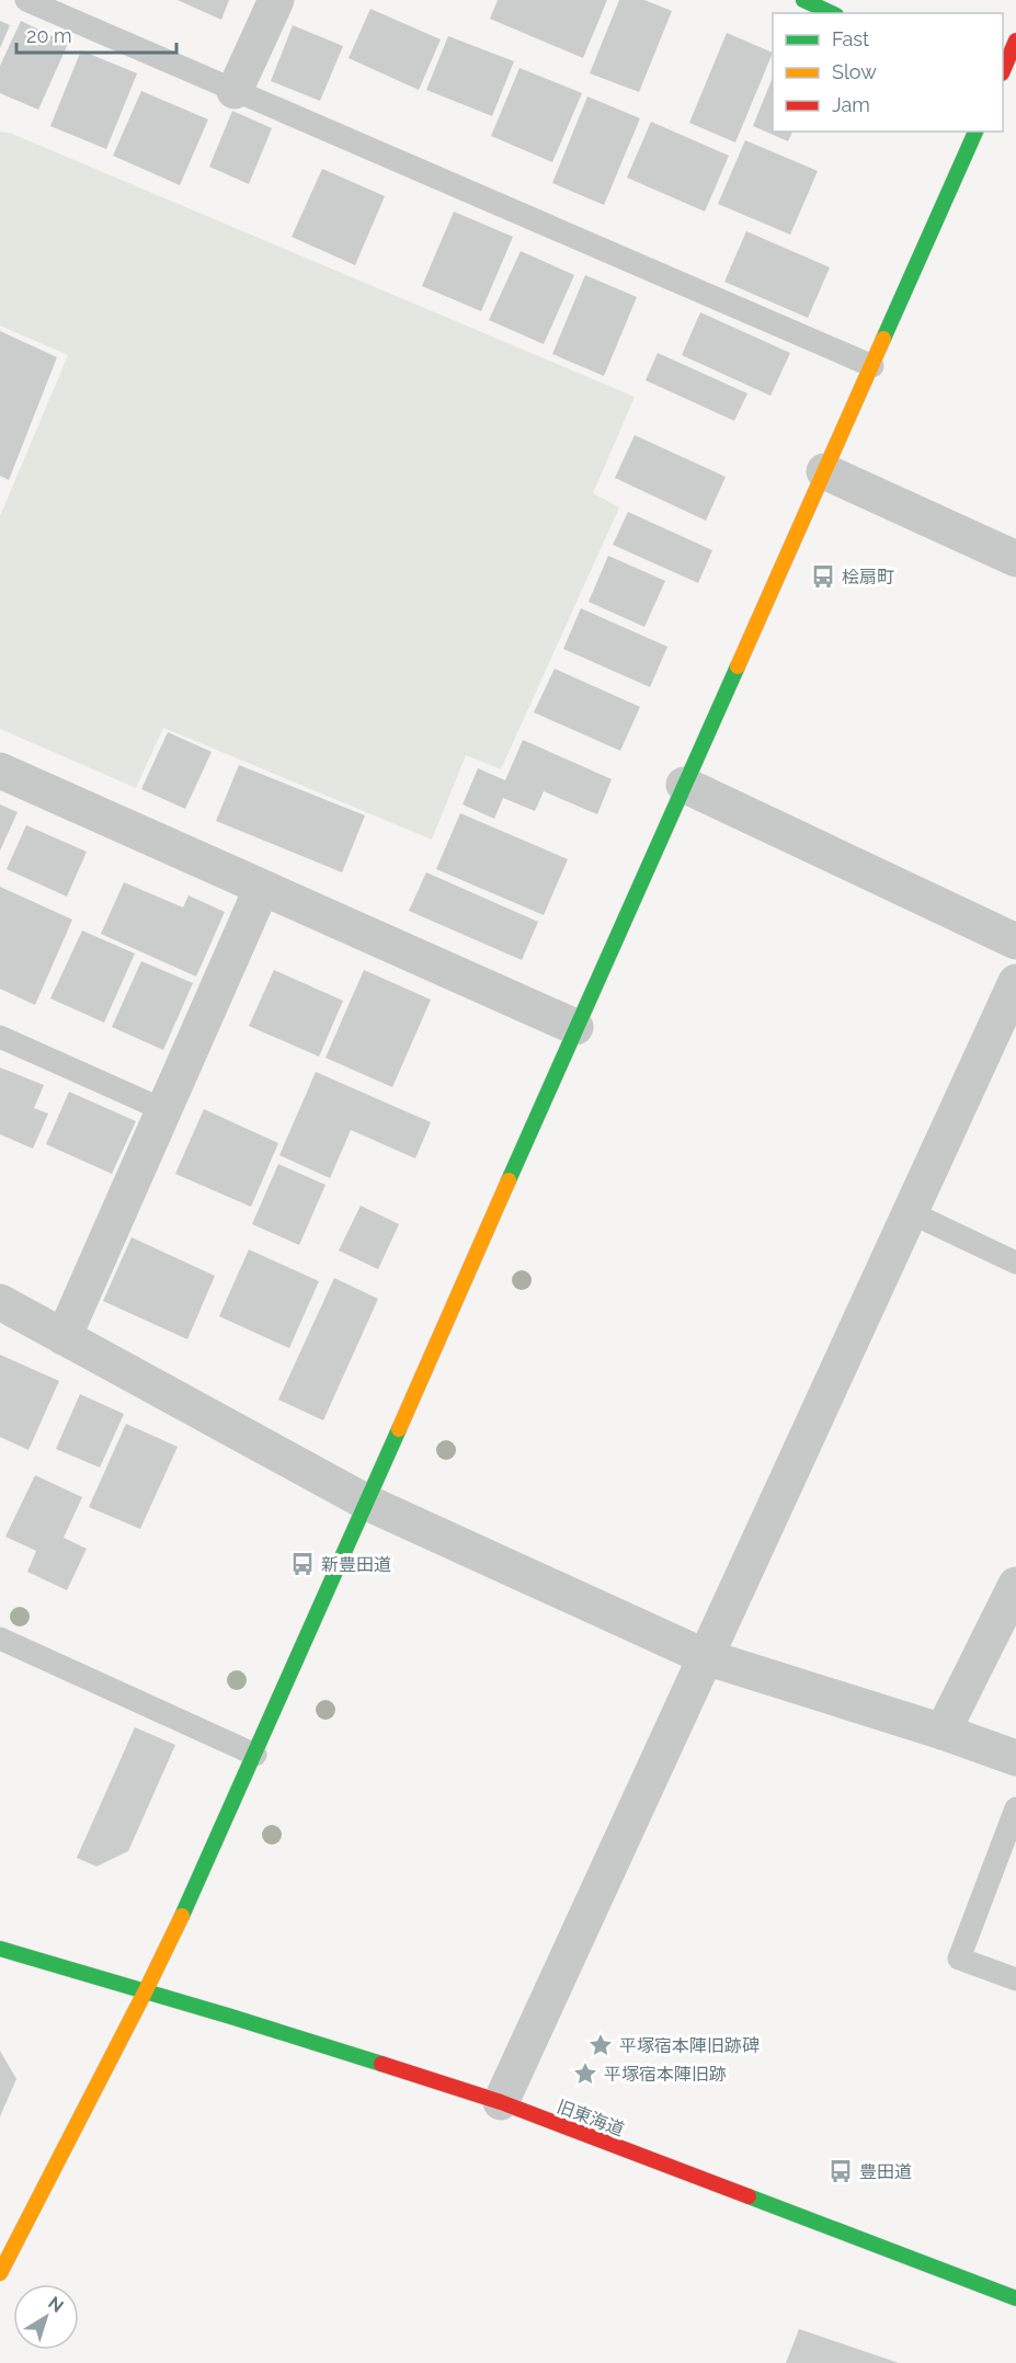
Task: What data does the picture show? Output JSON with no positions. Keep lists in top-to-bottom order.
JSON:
{
  "streets": {
    "street": ["旧東海道"]
  },
  "places": {
    "bus stop": ["桧扇町", "新豊田道", "豊田道"],
    "place": ["平塚宿本陣旧跡碑", "平塚宿本陣旧跡"]
  },
  "legend": ["Fast", "Slow", "Jam"],
  "scale_bar": "20 m",
  "north": "top right"
}
